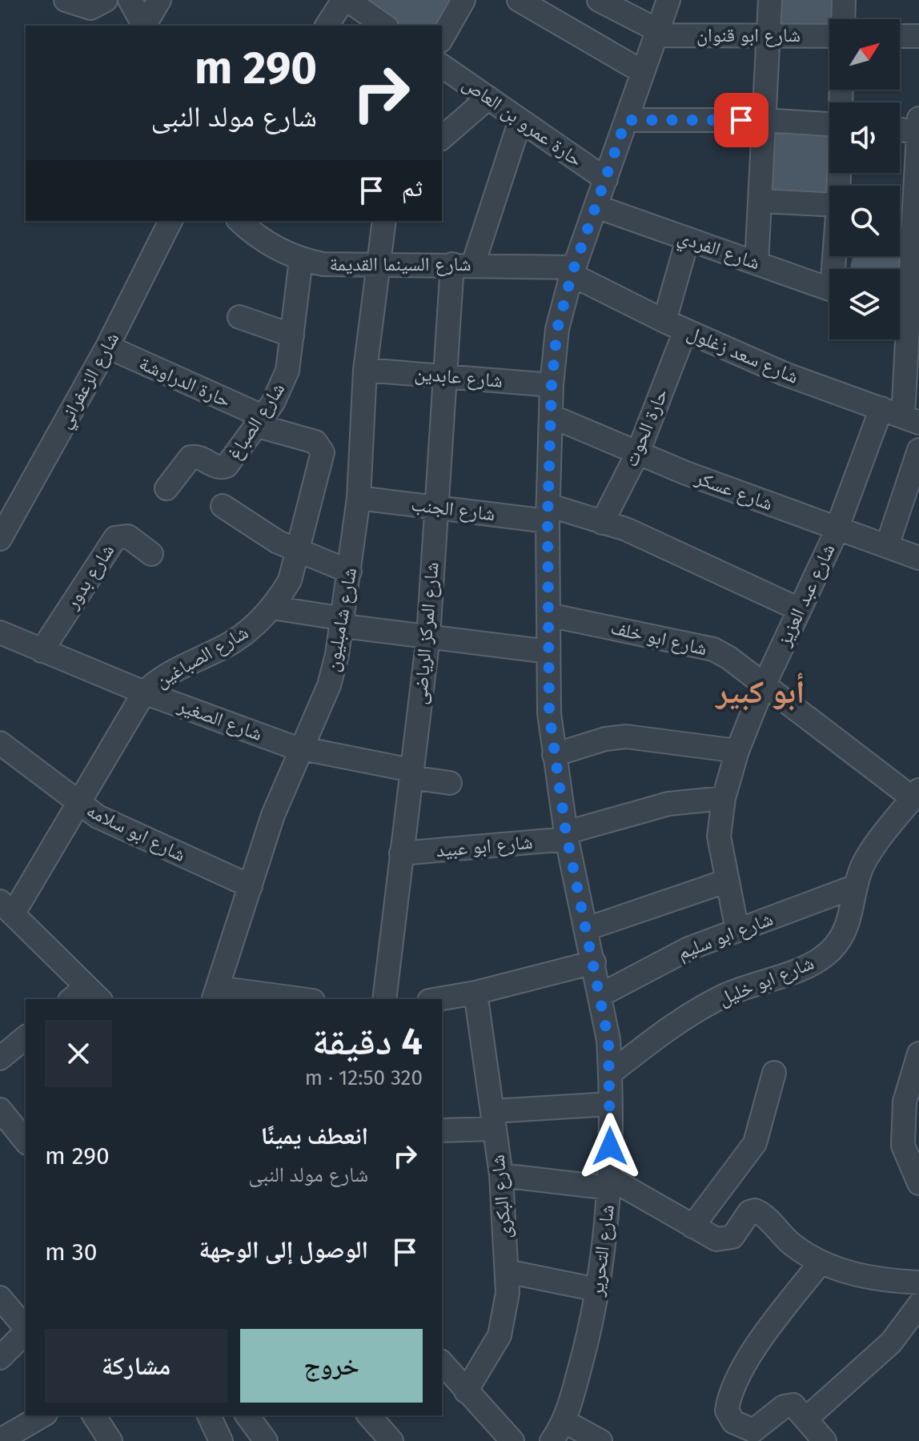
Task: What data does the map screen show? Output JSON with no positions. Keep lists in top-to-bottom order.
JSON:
{
  "streets": {
    "street": [
      "شارع ابو قنوان",
      "حارة عمرو بن العاص",
      "شارع الفردي",
      "شارع السينما القديمة",
      "شارع سعد زغلول",
      "شارع عابدين",
      "شارع الزعفراني",
      "حارة الدراوشة",
      "شارع الصباغ",
      "حارة الحوت",
      "شارع عسكر",
      "شارع الجنب",
      "شارع بدور",
      "شارع عبد العزيز",
      "شارع شامبليون",
      "شارع المركز الرياضى",
      "شارع ابو خلف",
      "شارع الصباغين",
      "شارع الصغير",
      "شارع ابو سلامه",
      "شارع ابو عبيد",
      "شارع ابو سليم",
      "شارع ابو خليل",
      "شارع البكرى",
      "شارع التحرير"
    ]
  },
  "crossings": [
    ["شارع ابو قنوان", "شارع التحرير"],
    ["حارة عمرو بن العاص", "شارع المركز الرياضى"],
    ["حارة عمرو بن العاص", "شارع التحرير"],
    ["شارع الفردي", "حارة الحوت"],
    ["شارع الفردي", "شارع التحرير"],
    ["شارع السينما القديمة", "شارع سعد زغلول"],
    ["شارع السينما القديمة", "شارع الصباغ"],
    ["شارع السينما القديمة", "شارع شامبليون"],
    ["شارع السينما القديمة", "شارع المركز الرياضى"],
    ["شارع السينما القديمة", "شارع التحرير"],
    ["شارع سعد زغلول", "حارة الحوت"],
    ["شارع سعد زغلول", "شارع عبد العزيز"],
    ["شارع سعد زغلول", "شارع التحرير"],
    ["شارع عابدين", "شارع شامبليون"],
    ["شارع عابدين", "شارع المركز الرياضى"],
    ["شارع عابدين", "شارع التحرير"],
    ["شارع الزعفراني", "حارة الدراوشة"],
    ["حارة الدراوشة", "شارع الصباغ"],
    ["حارة الدراوشة", "شارع الصباغين"],
    ["شارع الصباغ", "شارع الصباغين"],
    ["حارة الحوت", "شارع عسكر"],
    ["حارة الحوت", "شارع الجنب"],
    ["شارع عسكر", "شارع عبد العزيز"],
    ["شارع عسكر", "شارع التحرير"],
    ["شارع الجنب", "شارع عبد العزيز"],
    ["شارع الجنب", "شارع شامبليون"],
    ["شارع الجنب", "شارع المركز الرياضى"],
    ["شارع الجنب", "شارع التحرير"],
    ["شارع بدور", "شارع الصغير"],
    ["شارع عبد العزيز", "شارع ابو خلف"],
    ["شارع عبد العزيز", "شارع ابو سليم"],
    ["شارع شامبليون", "شارع الصغير"],
    ["شارع شامبليون", "شارع ابو سلامه"],
    ["شارع المركز الرياضى", "شارع الصغير"],
    ["شارع المركز الرياضى", "شارع ابو عبيد"],
    ["شارع ابو خلف", "شارع ابو خليل"],
    ["شارع ابو خلف", "شارع التحرير"],
    ["شارع الصباغين", "شارع الصغير"],
    ["شارع الصباغين", "شارع ابو سلامه"],
    ["شارع ابو عبيد", "شارع التحرير"],
    ["شارع ابو سليم", "شارع ابو خليل"],
    ["شارع ابو سليم", "شارع التحرير"],
    ["شارع ابو خليل", "شارع التحرير"]
  ],
  "districts": ["أبو كبير"],
  "north": "top right",
  "page": {
    "turn": ["290 m", "شارع مولد النبى"],
    "then": "ثم",
    "heading": ["4 دقيقة", "320 m · 12:50"],
    "list": [
      {
        "name": "انعطف يمينًا",
        "note": "شارع مولد النبى",
        "value": "290 m"
      },
      {
        "name": "الوصول إلى الوجهة",
        "value": "30 m"
      }
    ],
    "buttons": ["خروج", "مشاركة"]
  }
}
